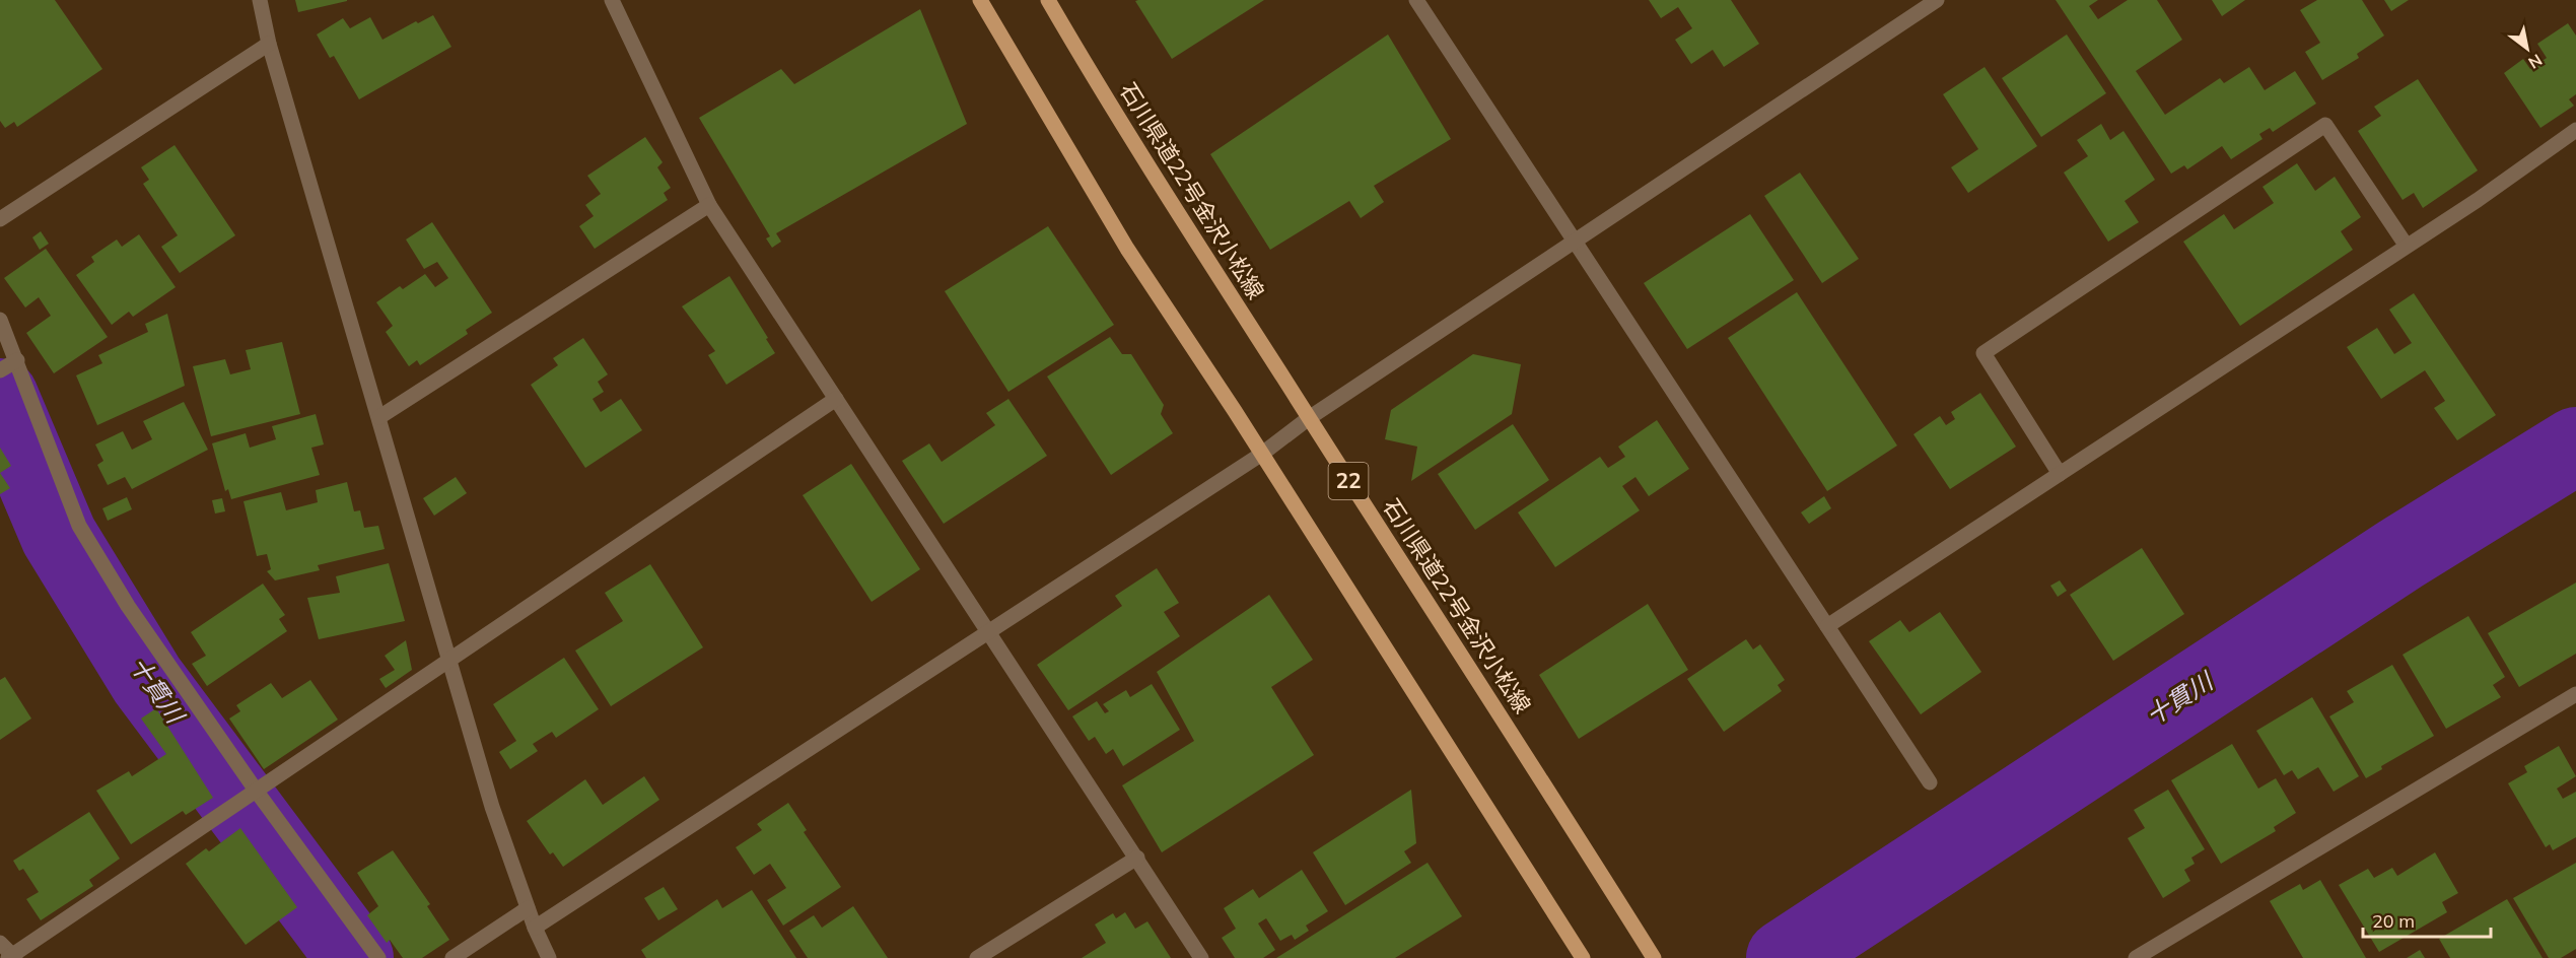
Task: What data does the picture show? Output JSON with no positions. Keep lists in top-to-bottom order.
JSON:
{
  "streets": {
    "main road": ["石川県道22号金沢小松線", "22"]
  },
  "water": ["十貫川"],
  "scale_bar": "20 m",
  "north": "bottom right"
}
